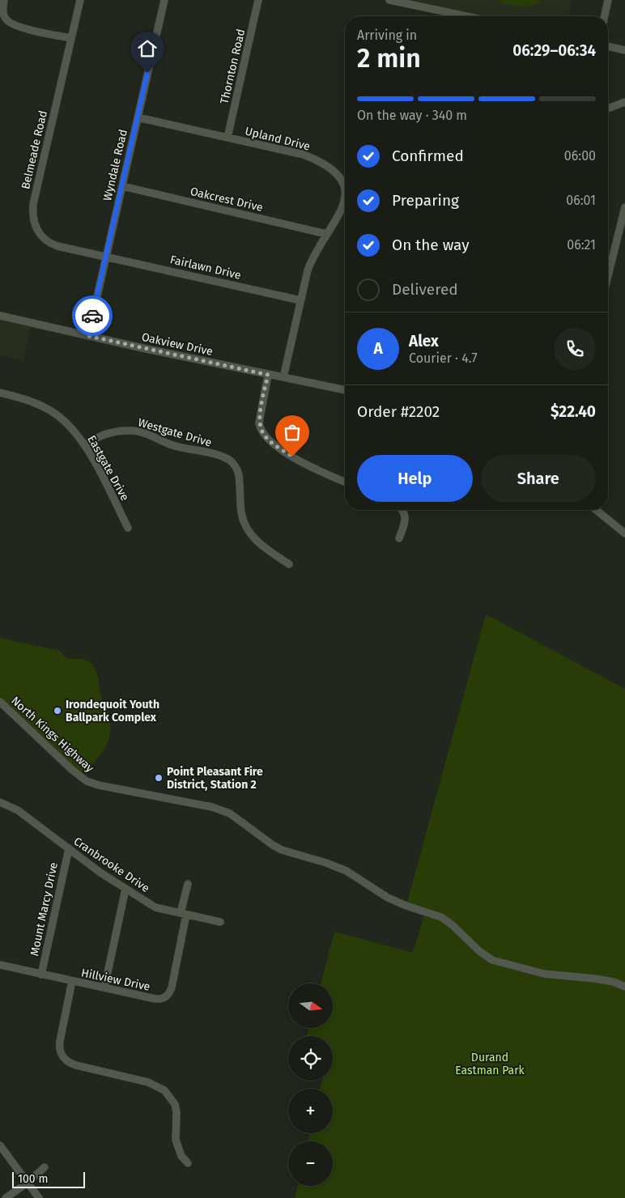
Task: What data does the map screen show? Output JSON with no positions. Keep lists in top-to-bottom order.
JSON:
{
  "streets": {
    "street": [
      "Thornton Road",
      "Upland Drive",
      "Belmeade Road",
      "Wyndale Road",
      "Oakcrest Drive",
      "Fairlawn Drive",
      "Oakview Drive",
      "Westgate Drive",
      "Eastgate Drive",
      "North Kings Highway",
      "Cranbrooke Drive",
      "Mount Marcy Drive",
      "Hillview Drive"
    ]
  },
  "crossings": [
    ["Thornton Road", "Upland Drive"],
    ["Upland Drive", "Wyndale Road"],
    ["Upland Drive", "Oakcrest Drive"],
    ["Upland Drive", "Fairlawn Drive"],
    ["Upland Drive", "Oakview Drive"],
    ["Belmeade Road", "Wyndale Road"],
    ["Belmeade Road", "Fairlawn Drive"],
    ["Wyndale Road", "Oakcrest Drive"],
    ["Wyndale Road", "Fairlawn Drive"],
    ["Wyndale Road", "Oakview Drive"],
    ["Westgate Drive", "Eastgate Drive"],
    ["Cranbrooke Drive", "Mount Marcy Drive"],
    ["Cranbrooke Drive", "Hillview Drive"],
    ["Mount Marcy Drive", "Hillview Drive"]
  ],
  "parks": ["Durand Eastman Park"],
  "places": ["Irondequoit Youth Ballpark Complex", "Point Pleasant Fire District, Station 2"],
  "scale_bar": "100 m",
  "north": "right",
  "page": {
    "heading": ["2 min", "Arriving in", "06:29–06:34"],
    "panel": [
      "Alex",
      "Courier · 4.7",
      "Order #2202",
      "$22.40"
    ],
    "bar": "On the way · 340 m",
    "list": [
      ["Confirmed", "06:00"],
      ["Preparing", "06:01"],
      ["On the way", "06:21"],
      "Delivered"
    ],
    "round": "A",
    "buttons": ["Help", "Share"],
    "map_buttons": ["+", "−"],
    "scale": "100 m"
  }
}
